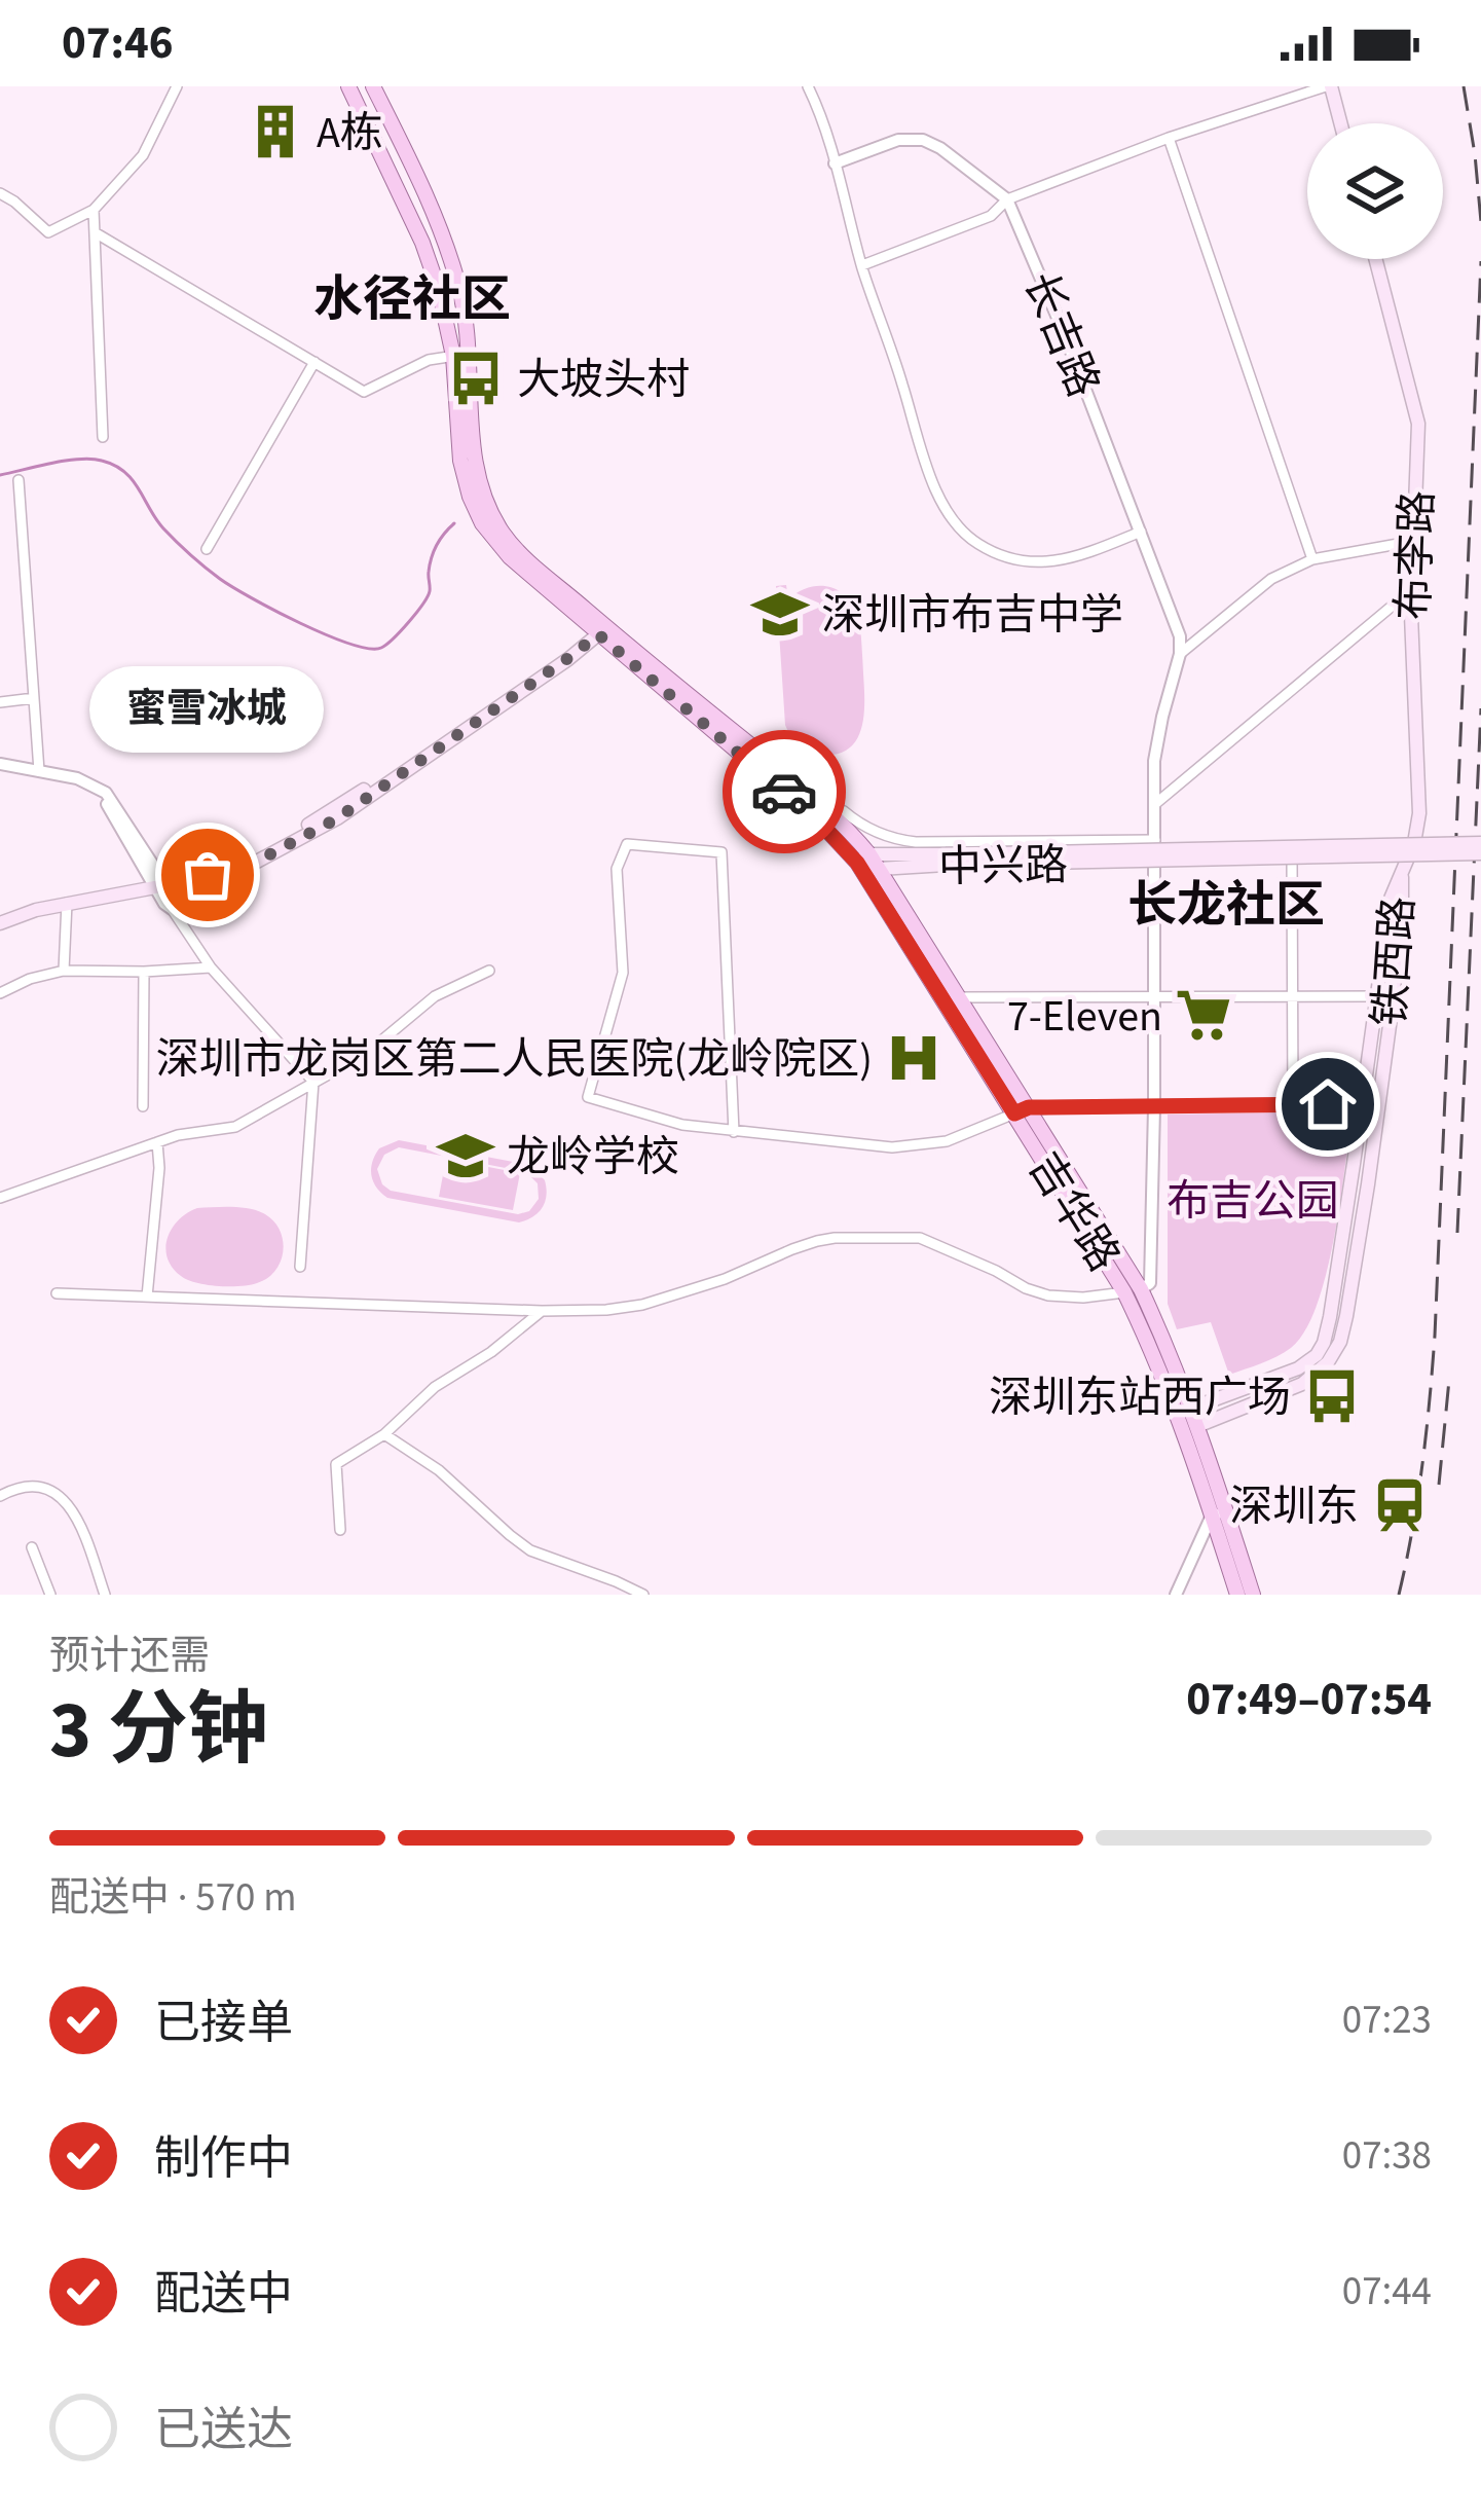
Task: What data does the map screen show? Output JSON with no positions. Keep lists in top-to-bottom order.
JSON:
{
  "streets": {
    "main road": [
      "布李路",
      "中兴路",
      "铁西路",
      "吉华路"
    ],
    "street": ["长吉路"]
  },
  "crossings": [
    ["布李路", "铁西路"],
    ["中兴路", "吉华路"],
    ["铁西路", "吉华路"]
  ],
  "districts": ["水径社区", "长龙社区"],
  "parks": ["布吉公园"],
  "places": {
    "building": ["A栋"],
    "bus stop": ["大坡头村", "深圳东站西广场"],
    "school or university": ["深圳市布吉中学", "龙岭学校"],
    "other": ["蜜雪冰城"],
    "supermarket": ["7-Eleven"],
    "hospital": ["深圳市龙岗区第二人民医院(龙岭院区)"],
    "station": ["深圳东"]
  },
  "page": {
    "status": "07:46",
    "bubble": "蜜雪冰城",
    "heading": ["3 分钟", "预计还需", "07:49–07:54"],
    "bar": "配送中 · 570 m",
    "list": [
      ["已接单", "07:23"],
      ["制作中", "07:38"],
      ["配送中", "07:44"],
      "已送达"
    ]
  }
}
